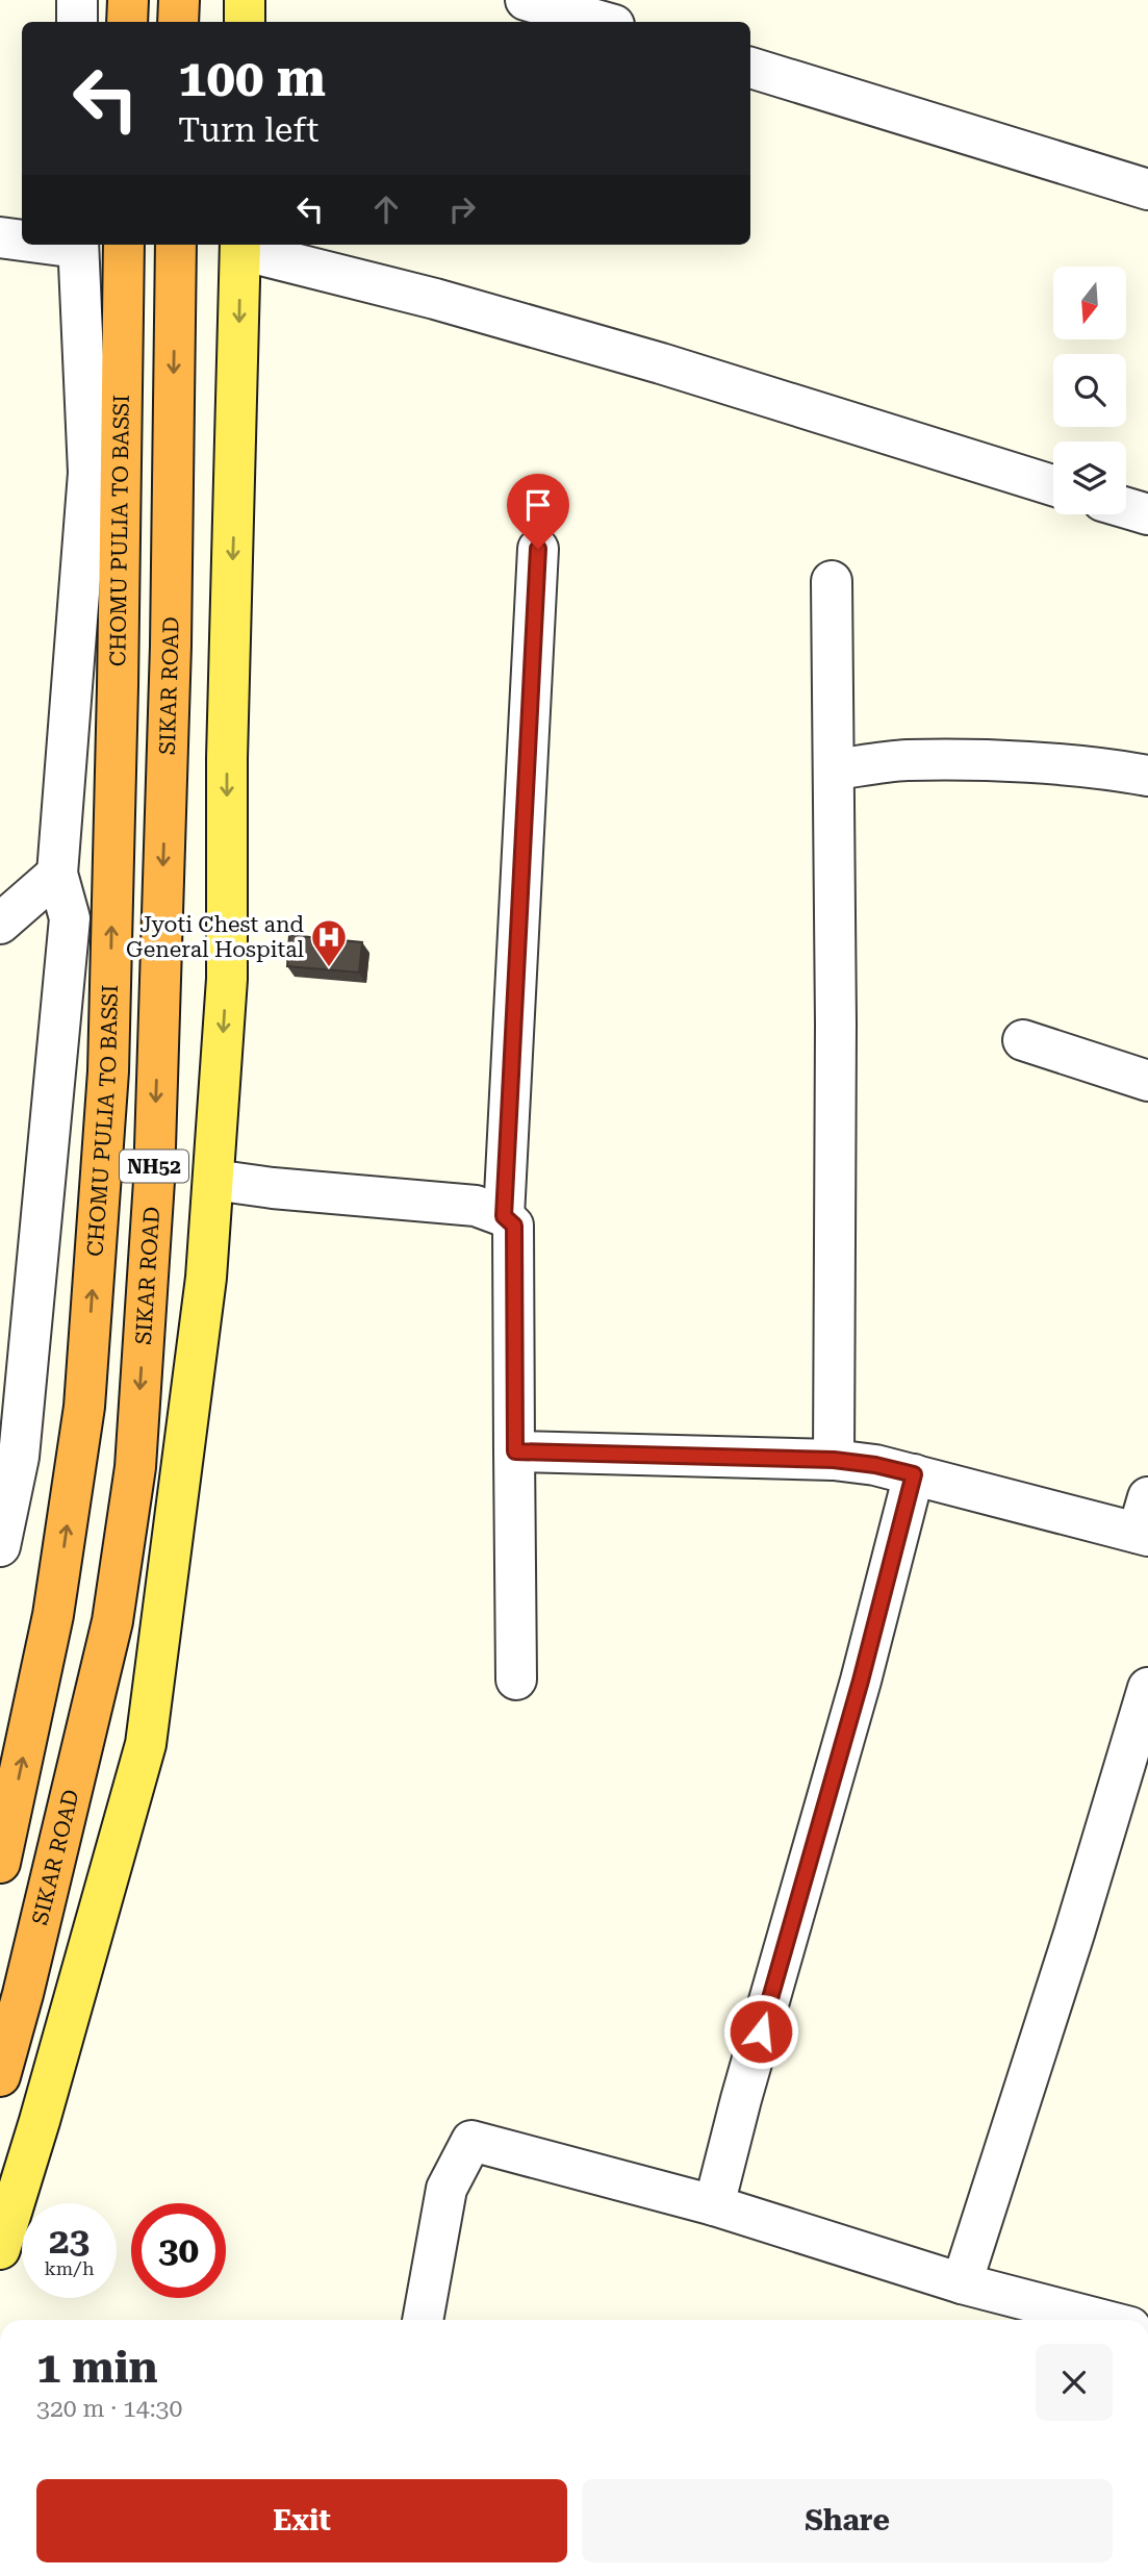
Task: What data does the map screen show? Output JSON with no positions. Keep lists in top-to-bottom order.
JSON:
{
  "streets": {
    "highway": ["CHOMU PULIA TO BASSI", "SIKAR ROAD", "NH52"]
  },
  "one_way": ["CHOMU PULIA TO BASSI", "SIKAR ROAD"],
  "places": {
    "hospital": ["Jyoti Chest and General Hospital"]
  },
  "north": "bottom",
  "page": {
    "turn": ["100 m", "Turn left"],
    "speed": "23 km/h",
    "limit": "30",
    "heading": ["1 min", "320 m · 14:30"],
    "buttons": ["Exit", "Share"]
  }
}
